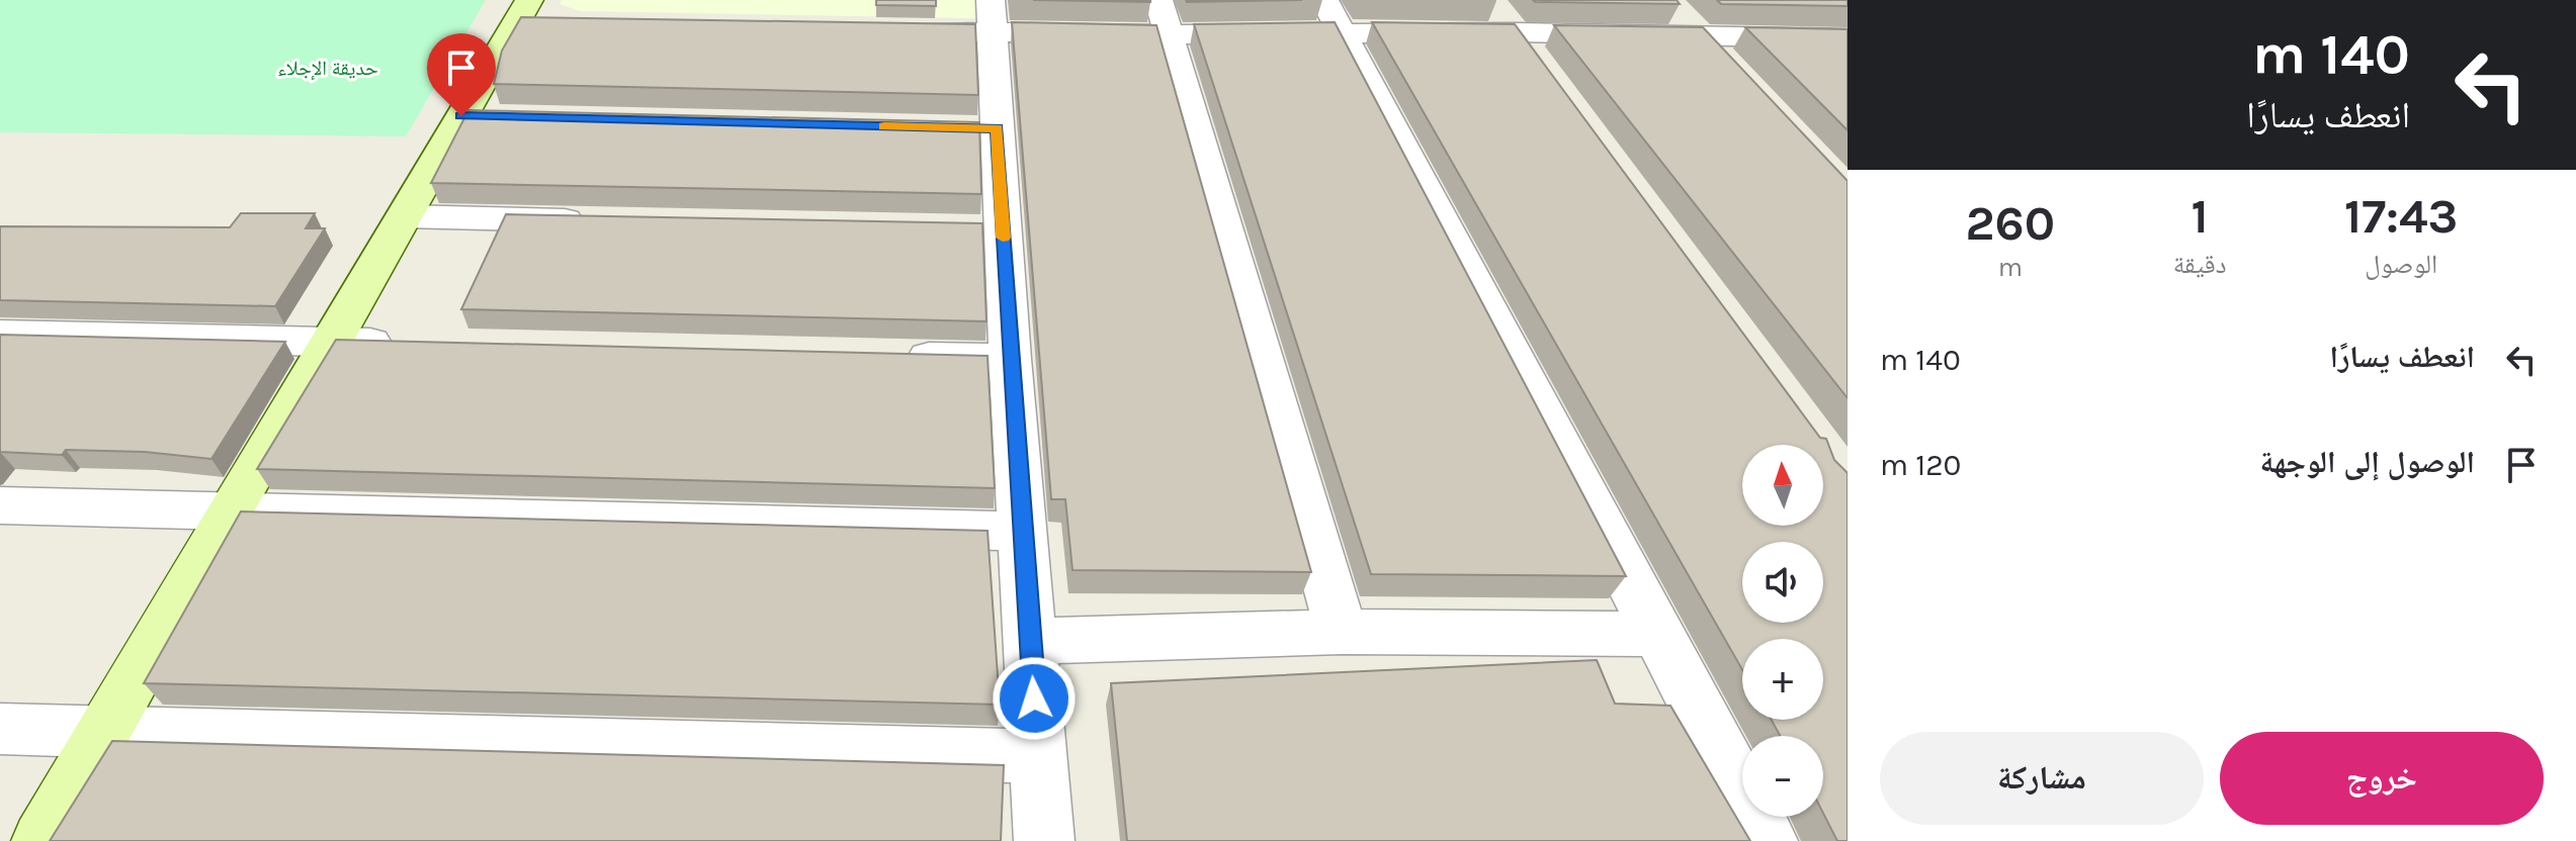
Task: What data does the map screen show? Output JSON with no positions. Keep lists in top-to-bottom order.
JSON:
{
  "parks": ["حديقة الإجلاء"],
  "north": "top",
  "page": {
    "turn": ["140 m", "انعطف يسارًا"],
    "eta": [
      "17:43",
      "الوصول",
      "1",
      "دقيقة",
      "260",
      "m"
    ],
    "list": [
      {
        "name": "انعطف يسارًا",
        "value": "140 m"
      },
      {
        "name": "الوصول إلى الوجهة",
        "value": "120 m"
      }
    ],
    "map_buttons": ["+", "−"],
    "buttons": ["خروج", "مشاركة"]
  }
}
